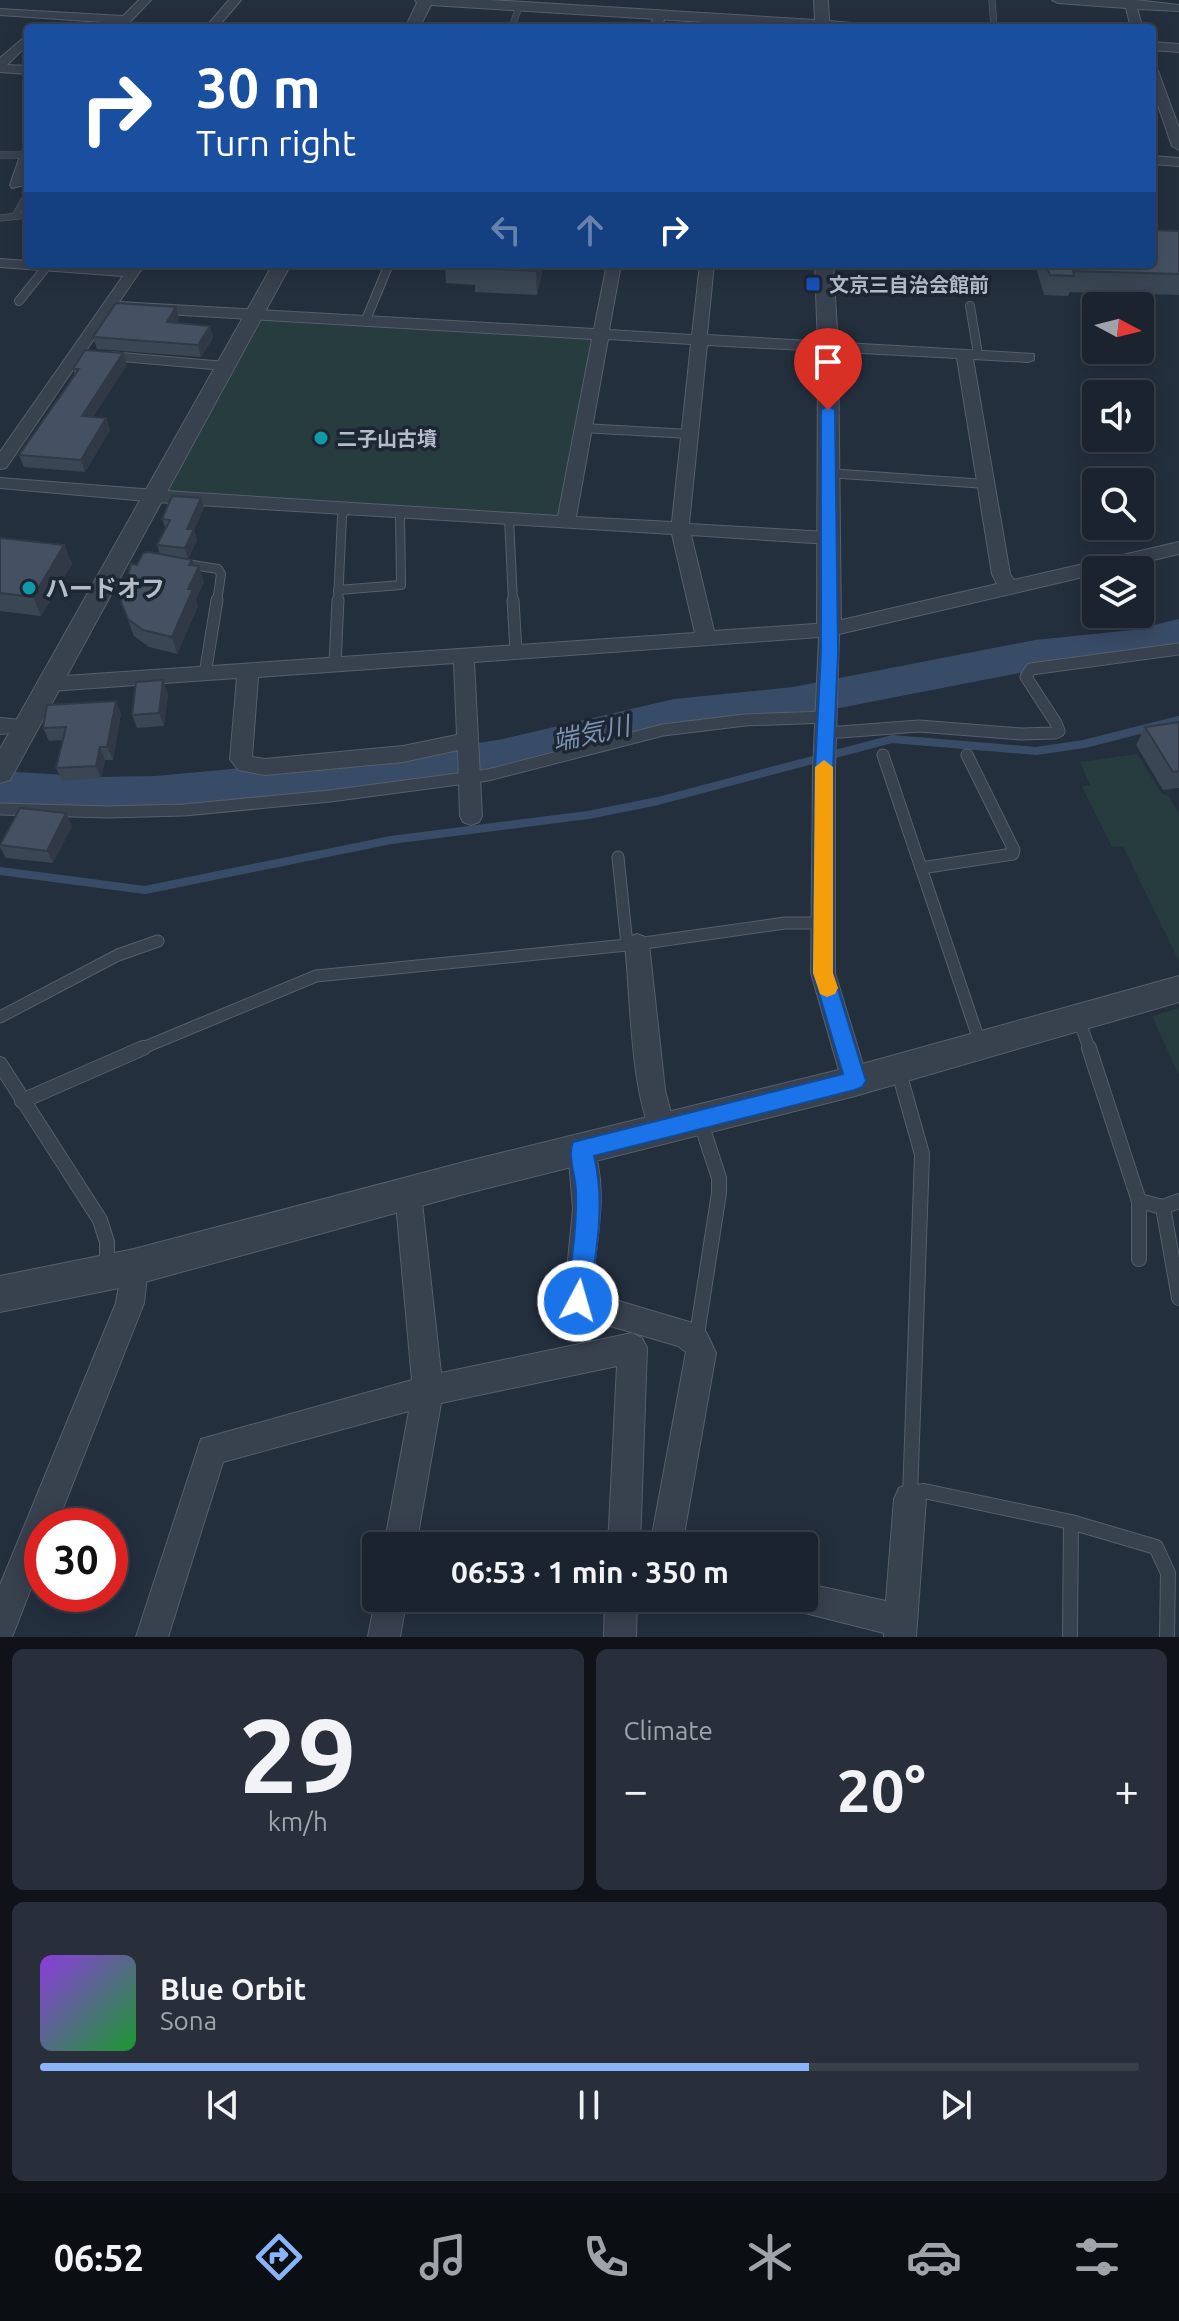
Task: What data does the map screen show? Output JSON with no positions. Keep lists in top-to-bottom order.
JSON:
{
  "water": ["端気川"],
  "places": {
    "transit": ["文京三自治会館前"],
    "other": ["二子山古墳", "ハードオフ"]
  },
  "north": "right",
  "page": {
    "turn": ["30 m", "Turn right"],
    "limit": "30",
    "trip": "06:53 · 1 min · 350 m",
    "tile": [
      ["29", "km/h"],
      "Climate"
    ],
    "heat": ["−", "20°", "+"],
    "song": ["Blue Orbit", "Sona"],
    "tabs": "06:52"
  }
}
